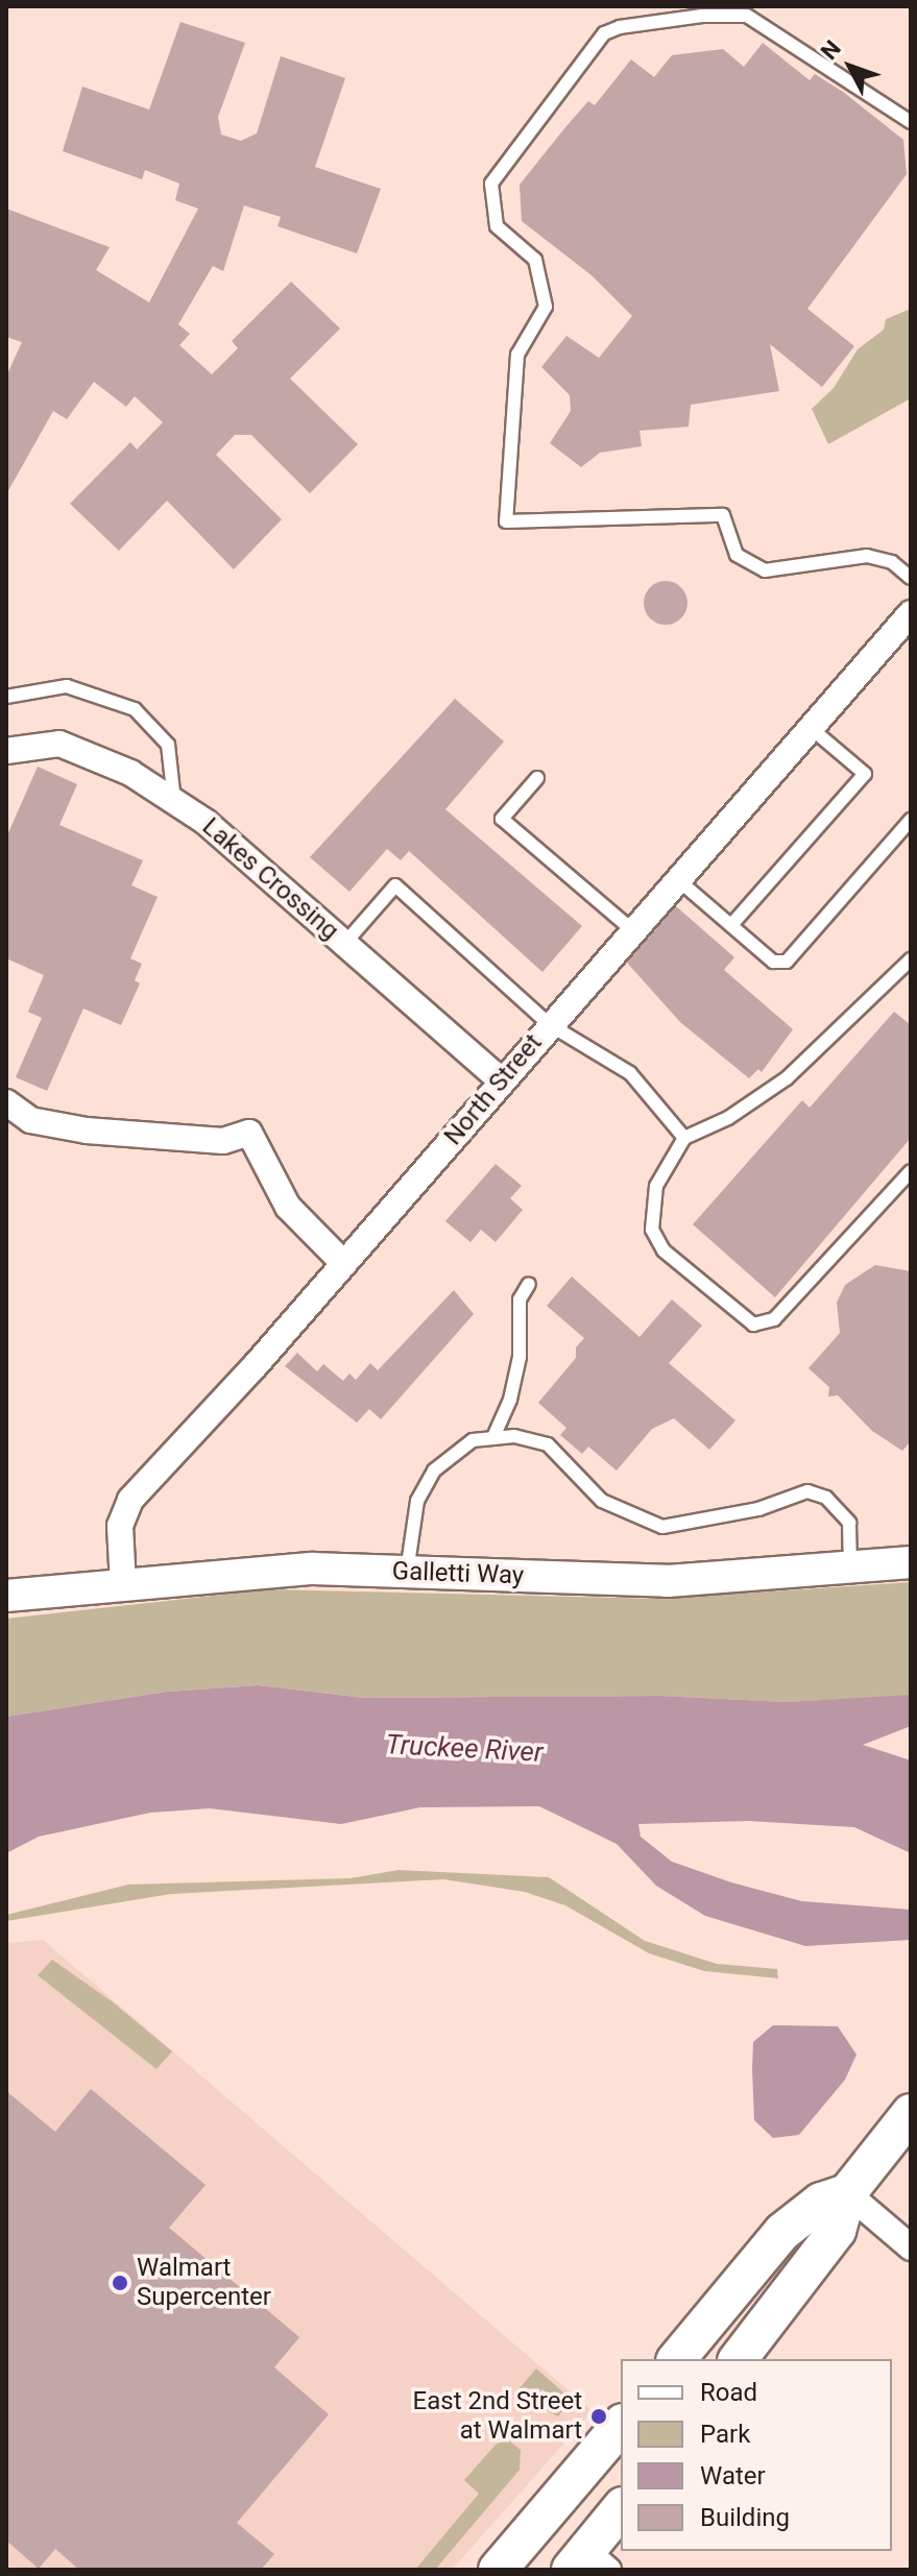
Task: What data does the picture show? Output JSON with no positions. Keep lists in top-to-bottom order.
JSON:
{
  "streets": {
    "street": ["Lakes Crossing", "North Street", "Galletti Way"]
  },
  "crossings": [
    ["Lakes Crossing", "North Street"],
    ["North Street", "Galletti Way"]
  ],
  "water": ["Truckee River"],
  "places": ["Walmart Supercenter", "East 2nd Street at Walmart"],
  "legend": [
    "Road",
    "Park",
    "Water",
    "Building"
  ],
  "north": "top left"
}
